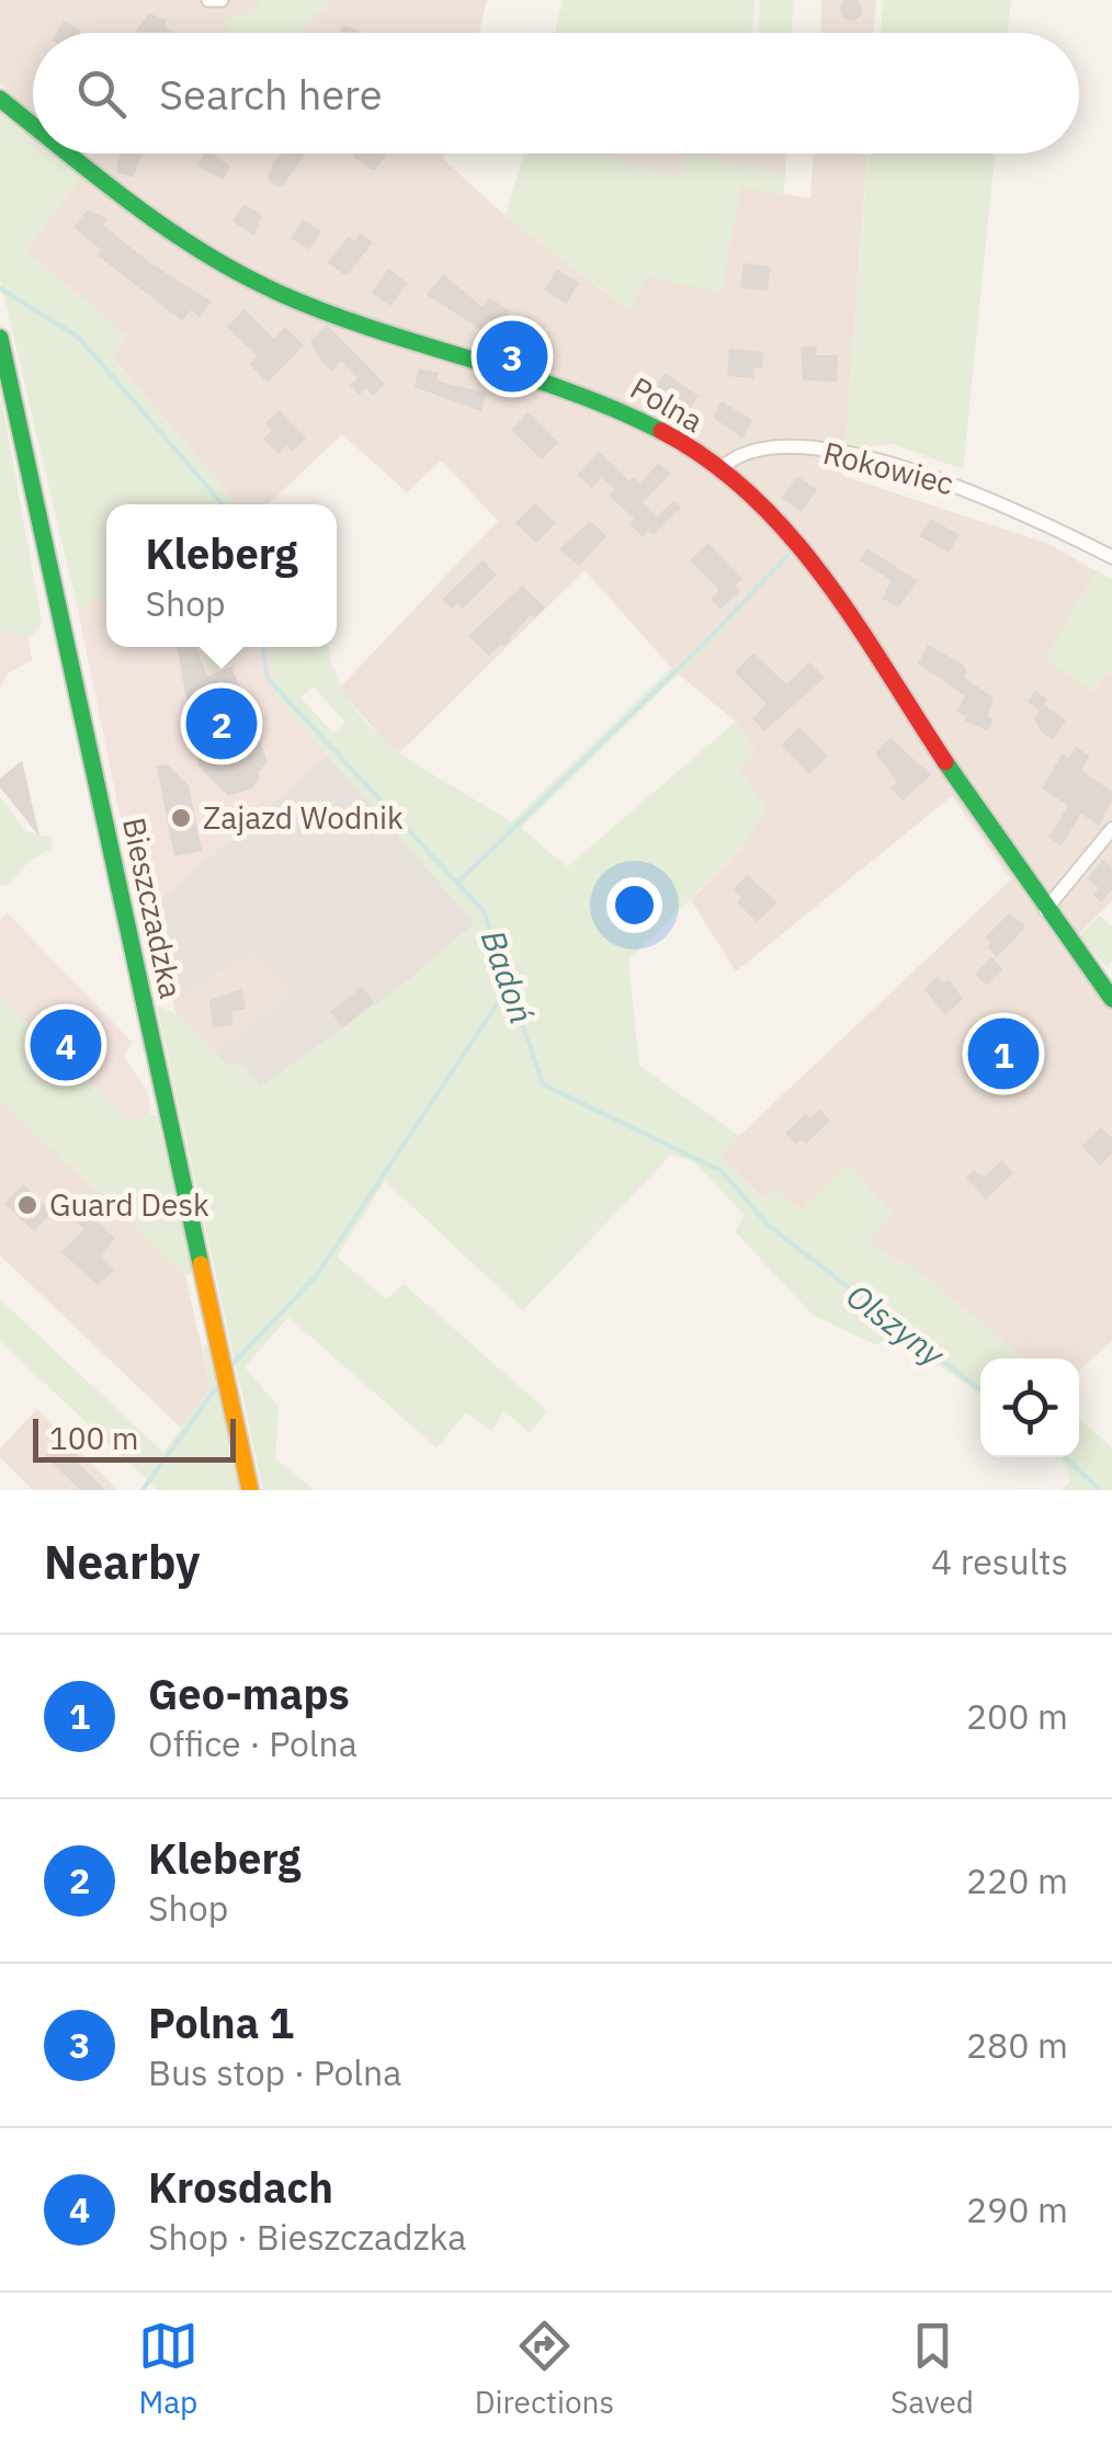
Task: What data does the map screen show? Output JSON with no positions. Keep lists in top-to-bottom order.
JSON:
{
  "streets": {
    "street": ["Polna", "Rokowiec", "Bieszczadzka"]
  },
  "crossings": [
    ["Polna", "Rokowiec"]
  ],
  "water": ["Badoń", "Olszyny"],
  "places": ["Zajazd Wodnik", "Guard Desk"],
  "scale_bar": "100 m",
  "page": {
    "search": "Search here",
    "pins": [
      "3",
      "2",
      "4",
      "1"
    ],
    "popup": ["Kleberg", "Shop"],
    "scale": "100 m",
    "heading": ["Nearby", "4 results"],
    "list": [
      {
        "mark": "1",
        "name": "Geo-maps",
        "note": "Office · Polna",
        "value": "200 m"
      },
      {
        "mark": "2",
        "name": "Kleberg",
        "note": "Shop",
        "value": "220 m"
      },
      {
        "mark": "3",
        "name": "Polna 1",
        "note": "Bus stop · Polna",
        "value": "280 m"
      },
      {
        "mark": "4",
        "name": "Krosdach",
        "note": "Shop · Bieszczadzka",
        "value": "290 m"
      }
    ],
    "nav": ["Map", "Directions", "Saved"]
  }
}
